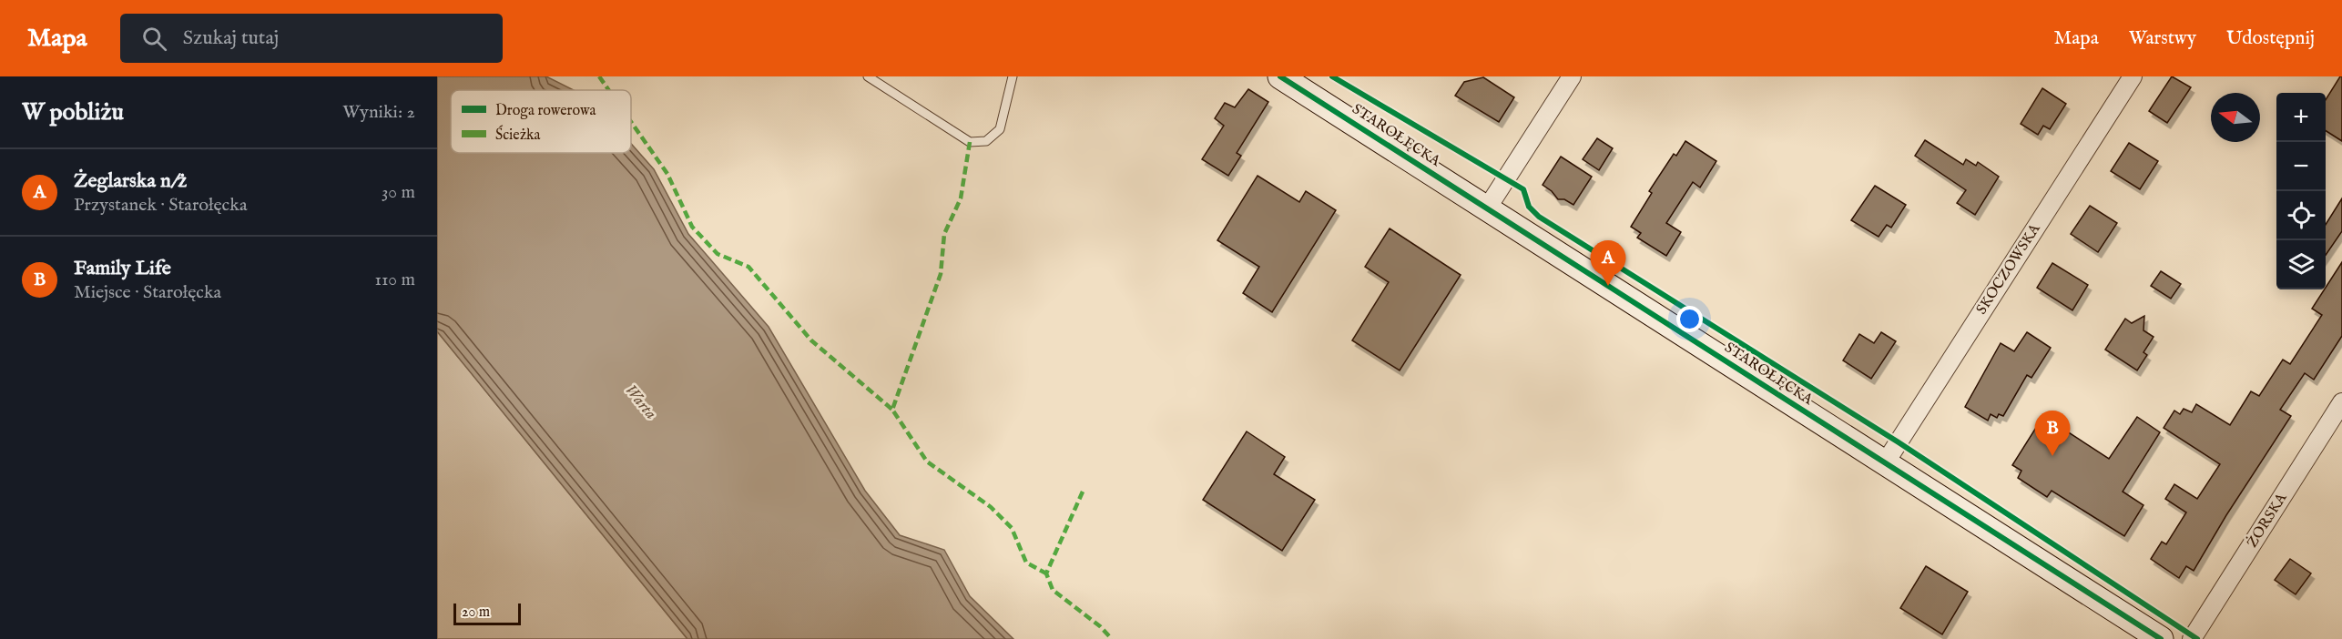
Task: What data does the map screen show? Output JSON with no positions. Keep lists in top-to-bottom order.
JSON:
{
  "streets": {
    "street": ["STAROŁĘCKA", "SKOCZOWSKA", "ŻORSKA"]
  },
  "crossings": [
    ["STAROŁĘCKA", "SKOCZOWSKA"]
  ],
  "water": ["Warta"],
  "legend": ["Droga rowerowa", "Ścieżka"],
  "scale_bar": "20 m",
  "north": "left",
  "page": {
    "header": "Mapa",
    "search": "Szukaj tutaj",
    "nav": ["Mapa", "Warstwy", "Udostępnij"],
    "heading": ["W pobliżu", "Wyniki: 2"],
    "map_buttons": ["+", "−"],
    "list": [
      {
        "mark": "A",
        "name": "Żeglarska n/ż",
        "note": "Przystanek · Starołęcka",
        "value": "30 m"
      },
      {
        "mark": "B",
        "name": "Family Life",
        "note": "Miejsce · Starołęcka",
        "value": "110 m"
      }
    ],
    "pins": ["A", "B"],
    "scale": "20 m"
  }
}
